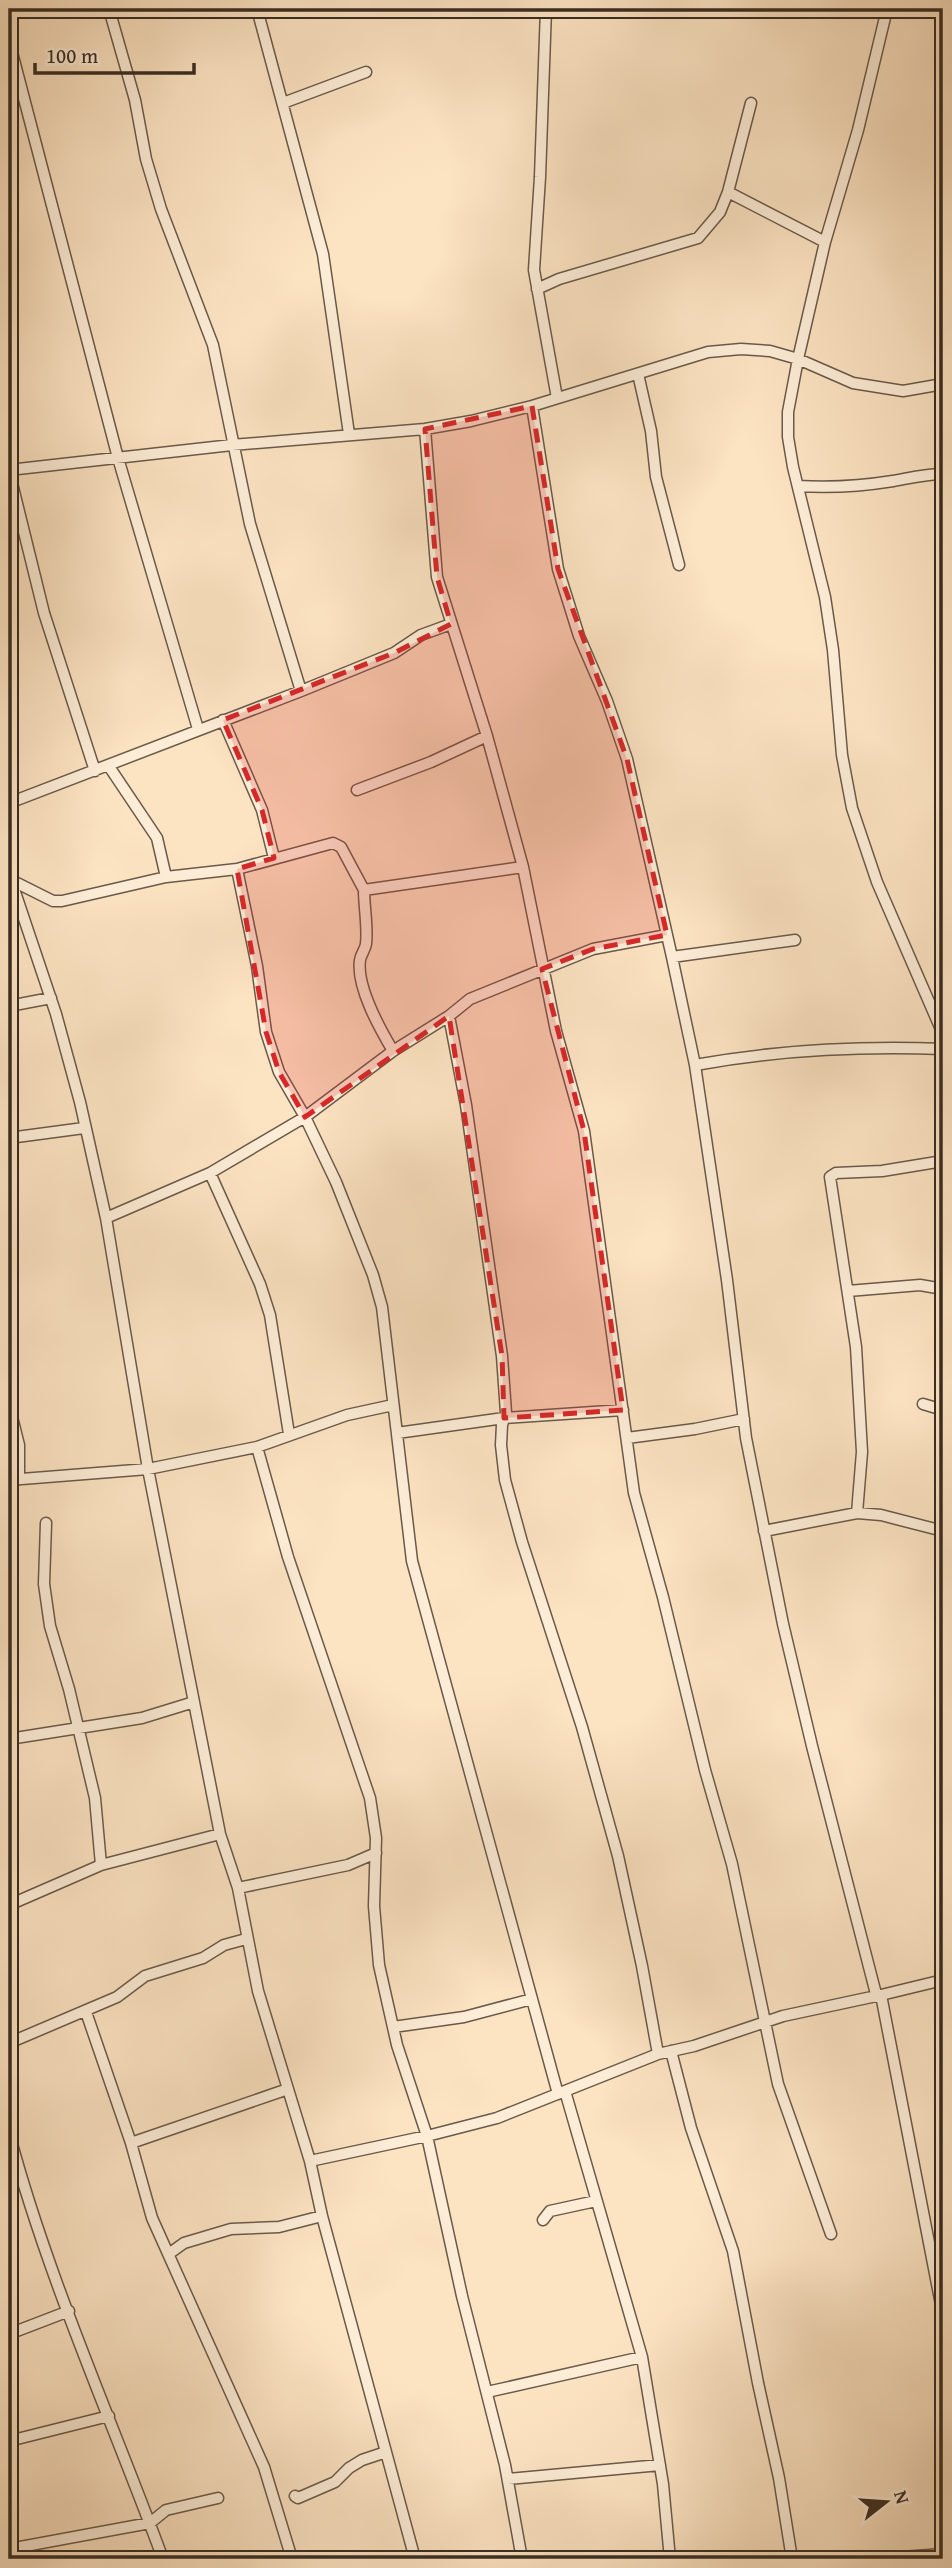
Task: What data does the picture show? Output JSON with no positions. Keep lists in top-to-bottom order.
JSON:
{
  "scale_bar": "100 m",
  "north": "right"
}
